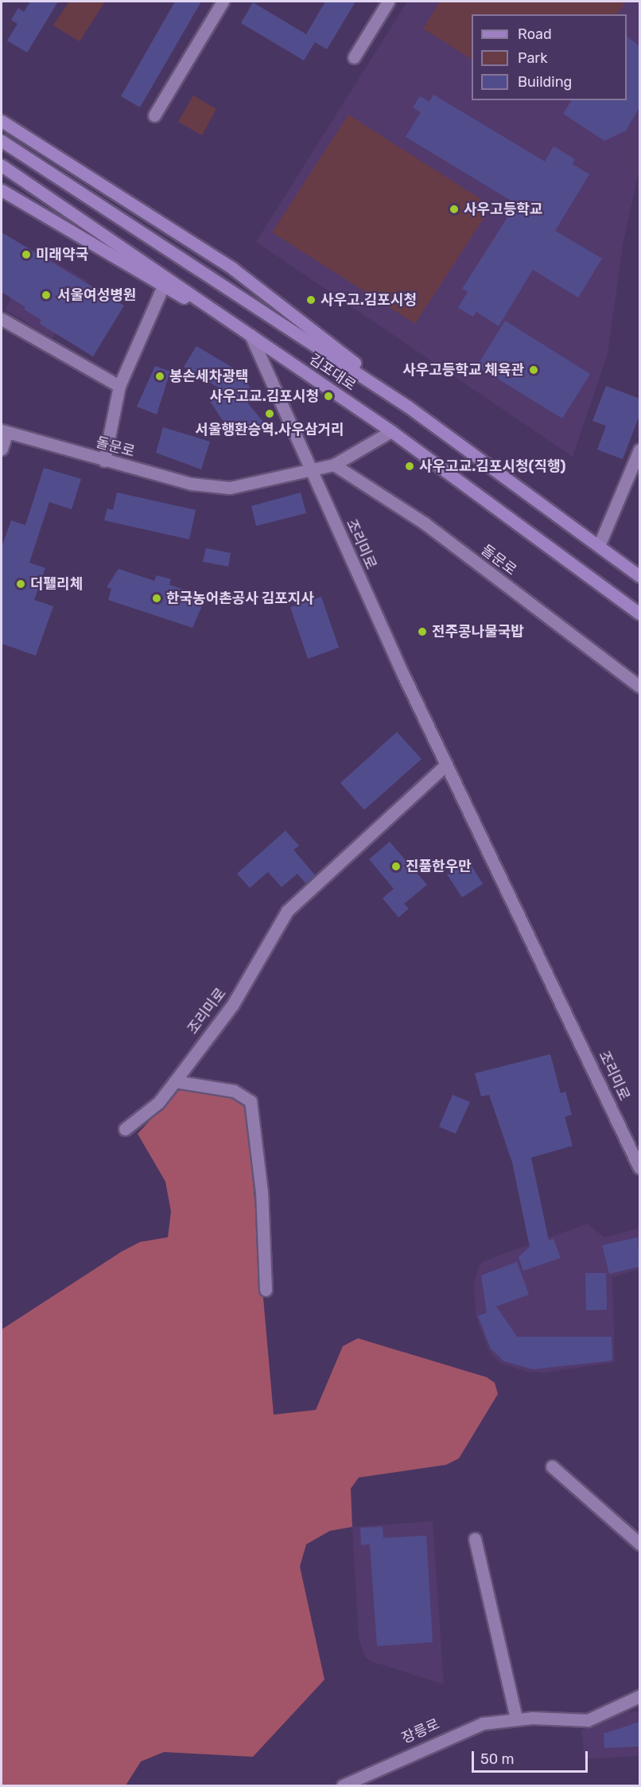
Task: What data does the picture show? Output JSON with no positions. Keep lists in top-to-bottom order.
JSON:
{
  "streets": {
    "main road": ["김포대로"],
    "street": ["돌문로", "조리미로", "장릉로"]
  },
  "crossings": [
    ["김포대로", "돌문로"],
    ["김포대로", "조리미로"],
    ["돌문로", "조리미로"]
  ],
  "places": [
    "사우고등학교",
    "미래약국",
    "서울여성병원",
    "사우고.김포시청",
    "사우고등학교 체육관",
    "봉손세차광택",
    "사우고교.김포시청",
    "서울행환승역.사우삼거리",
    "사우고교.김포시청(직행)",
    "더펠리체",
    "한국농어촌공사 김포지사",
    "전주콩나물국밥",
    "진품한우만"
  ],
  "legend": ["Road", "Park", "Building"],
  "scale_bar": "50 m"
}
